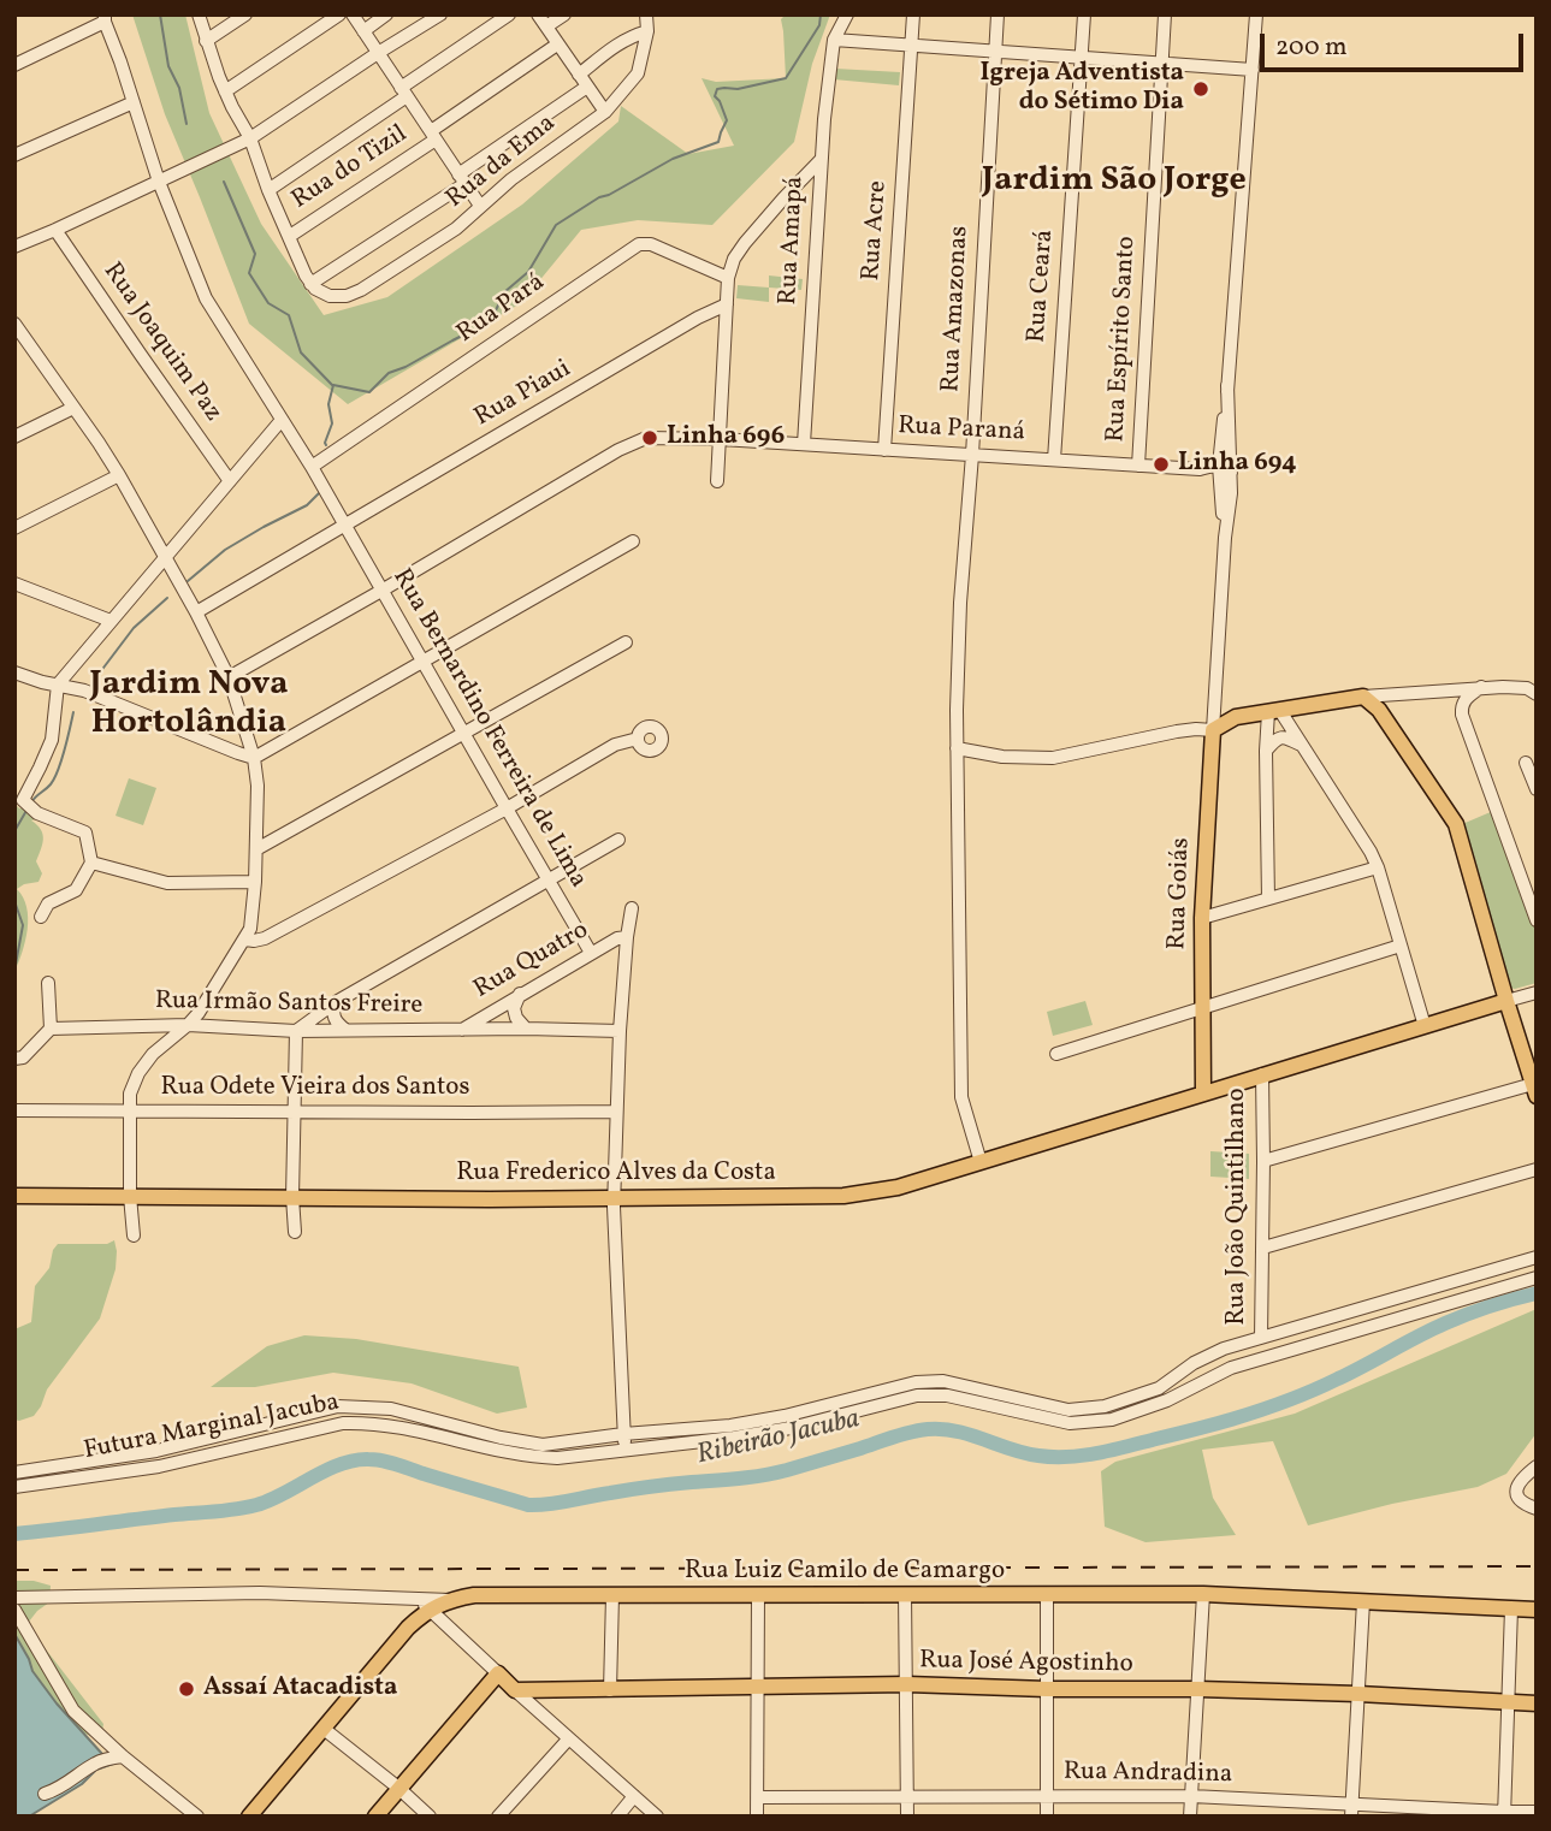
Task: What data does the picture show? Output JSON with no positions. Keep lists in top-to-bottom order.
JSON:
{
  "streets": {
    "main road": [
      "Rua Goiás",
      "Rua Frederico Alves da Costa",
      "Rua Luiz Camilo de Camargo",
      "Rua José Agostinho"
    ],
    "street": [
      "Rua da Ema",
      "Rua do Tizil",
      "Rua Acre",
      "Rua Amapá",
      "Rua Ceará",
      "Rua Pará",
      "Rua Amazonas",
      "Rua Espírito Santo",
      "Rua Joaquim Paz",
      "Rua Piaui",
      "Rua Paraná",
      "Rua Bernardino Ferreira de Lima",
      "Rua Quatro",
      "Rua Irmão Santos Freire",
      "Rua Odete Vieira dos Santos",
      "Rua João Quintilhano",
      "Futura Marginal Jacuba",
      "Rua Andradina"
    ]
  },
  "crossings": [
    ["Rua Acre", "Rua Paraná"],
    ["Rua Amapá", "Rua Paraná"],
    ["Rua Ceará", "Rua Paraná"],
    ["Rua Pará", "Rua Bernardino Ferreira de Lima"],
    ["Rua Amazonas", "Rua Paraná"],
    ["Rua Amazonas", "Rua Frederico Alves da Costa"],
    ["Rua Espírito Santo", "Rua Paraná"],
    ["Rua Piaui", "Rua Bernardino Ferreira de Lima"],
    ["Rua Paraná", "Rua Bernardino Ferreira de Lima"],
    ["Rua Paraná", "Rua Goiás"],
    ["Rua Bernardino Ferreira de Lima", "Rua Quatro"],
    ["Rua Goiás", "Rua Frederico Alves da Costa"],
    ["Rua Quatro", "Rua Irmão Santos Freire"],
    ["Rua Frederico Alves da Costa", "Rua João Quintilhano"],
    ["Rua João Quintilhano", "Futura Marginal Jacuba"]
  ],
  "districts": ["Jardim São Jorge", "Jardim Nova Hortolândia"],
  "water": ["Ribeirão Jacuba"],
  "places": [
    "Igreja Adventista do Sétimo Dia",
    "Linha 696",
    "Linha 694",
    "Assaí Atacadista"
  ],
  "scale_bar": "200 m"
}
